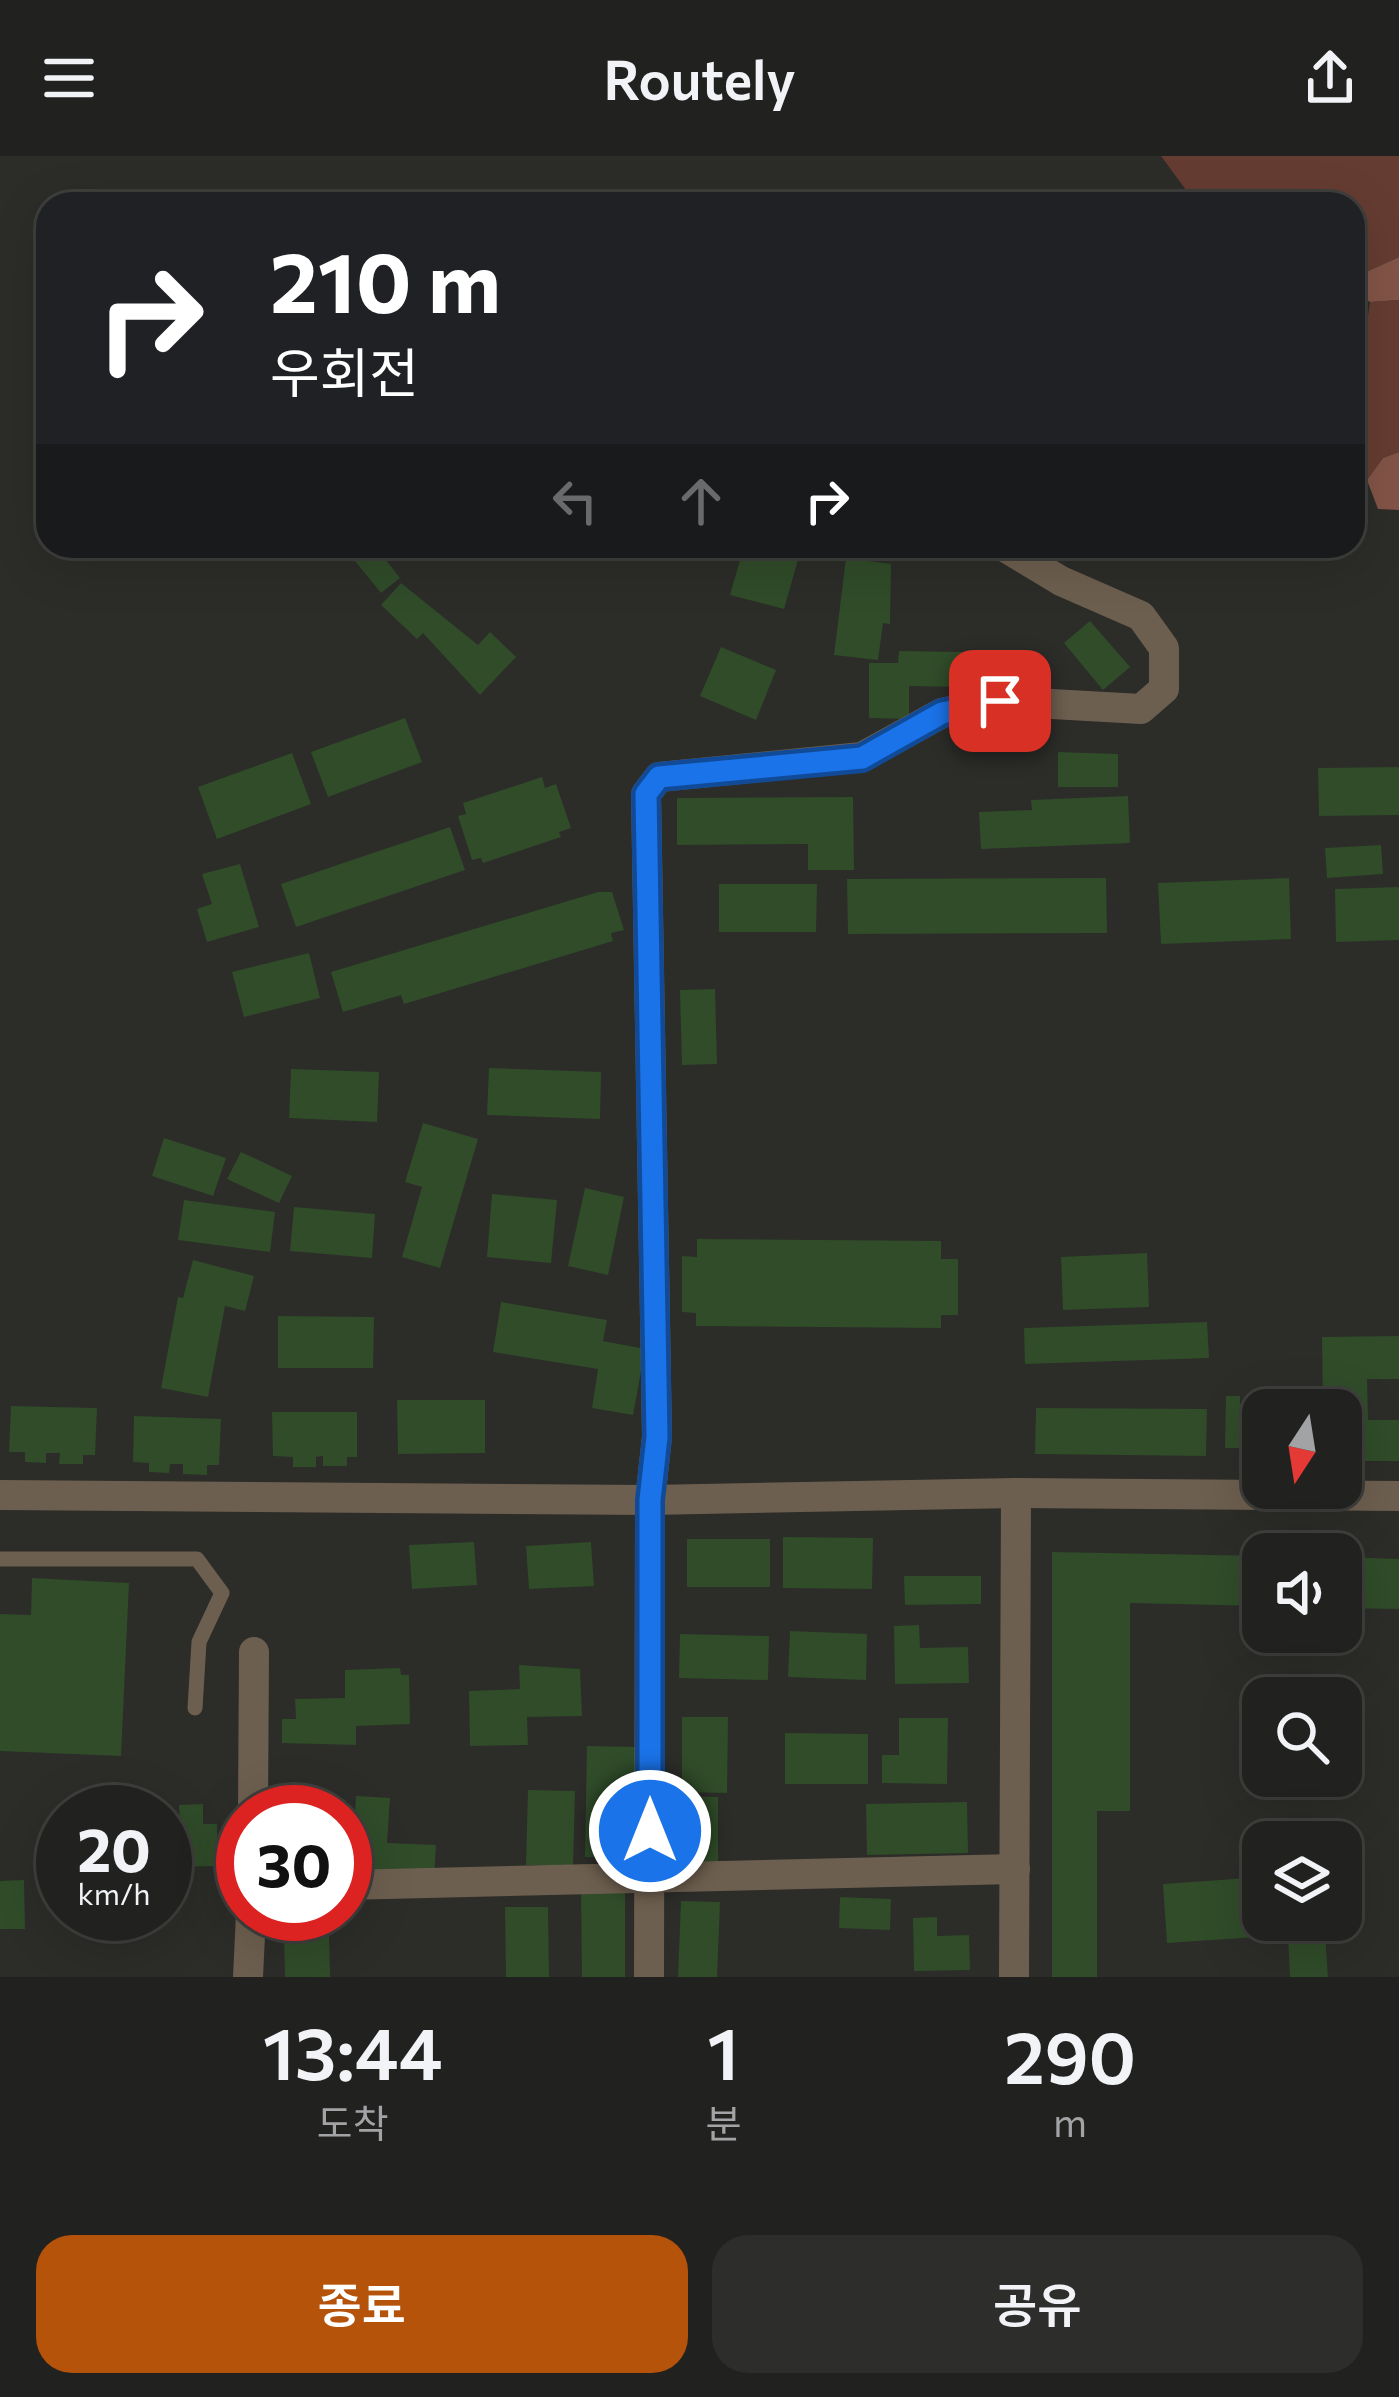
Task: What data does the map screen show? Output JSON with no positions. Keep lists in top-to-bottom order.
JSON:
{
  "north": "bottom",
  "page": {
    "header": "Routely",
    "turn": ["210 m", "우회전"],
    "speed": "20 km/h",
    "limit": "30",
    "eta": [
      "13:44",
      "도착",
      "1",
      "분",
      "290",
      "m"
    ],
    "buttons": ["종료", "공유"]
  }
}
